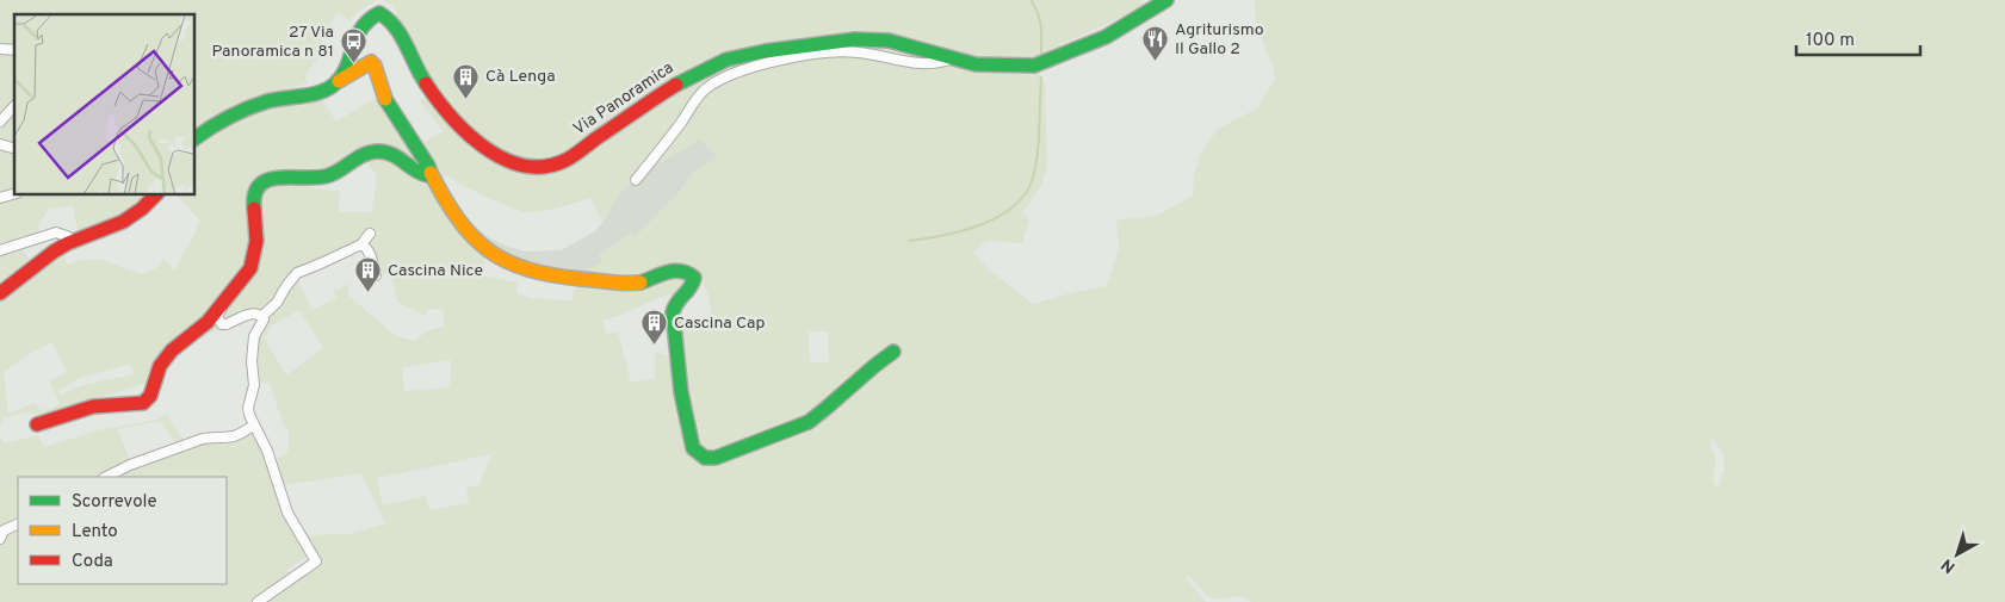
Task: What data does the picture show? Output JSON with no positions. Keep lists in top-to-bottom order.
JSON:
{
  "streets": {
    "street": ["Via Panoramica"]
  },
  "places": {
    "restaurant": ["Agriturismo Il Gallo 2"],
    "bus stop": ["27 Via Panoramica n 81"],
    "building": ["Cà Lenga", "Cascina Nice", "Cascina Cap"]
  },
  "legend": ["Scorrevole", "Lento", "Coda"],
  "scale_bar": "100 m",
  "north": "bottom left"
}
